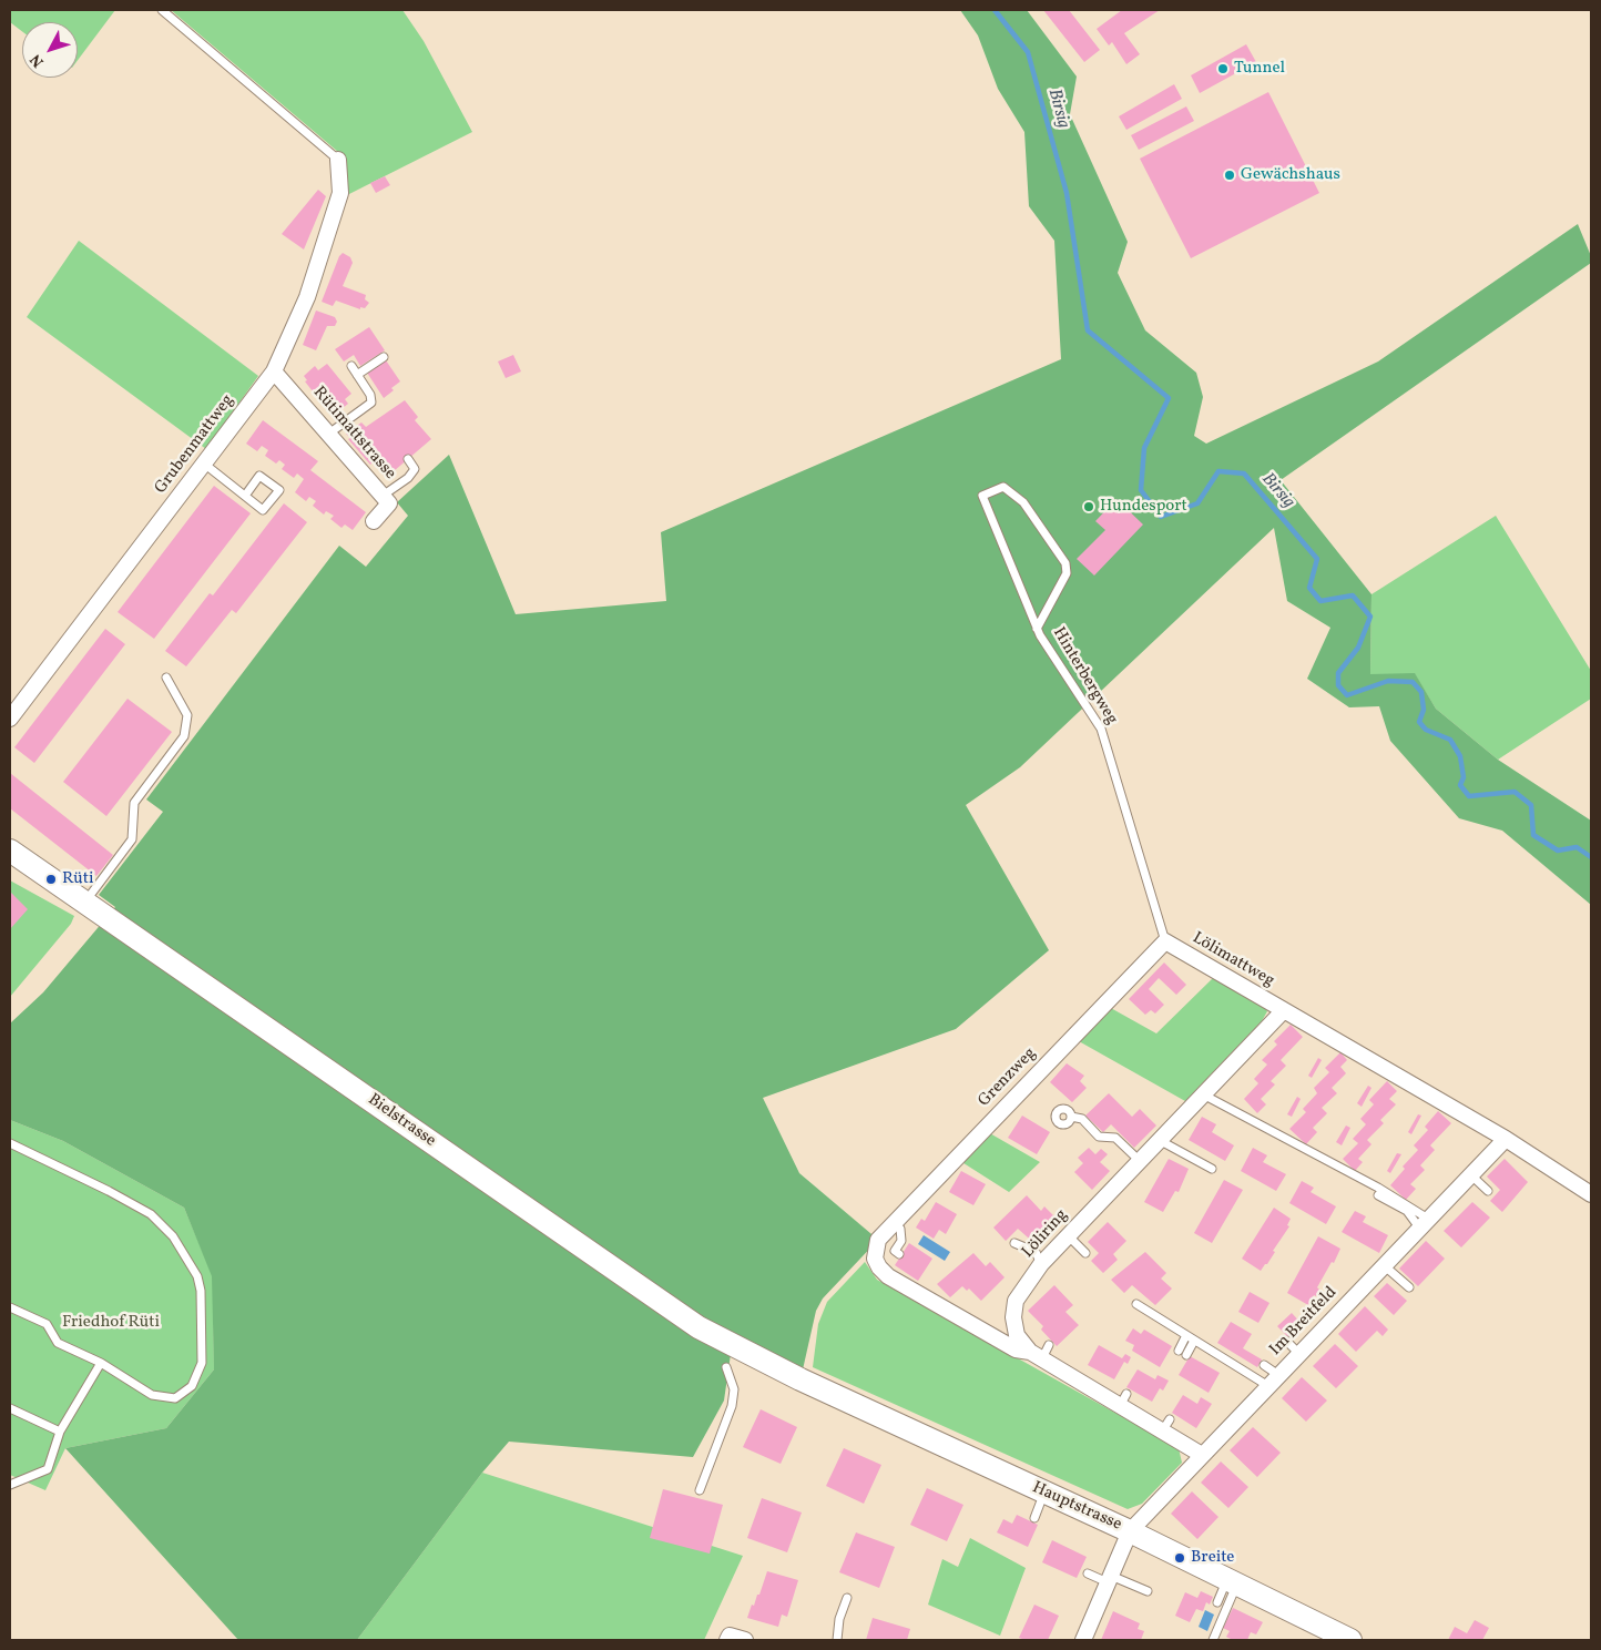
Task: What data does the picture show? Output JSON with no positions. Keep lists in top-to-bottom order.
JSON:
{
  "streets": {
    "main road": ["Bielstrasse", "Hauptstrasse"],
    "street": [
      "Rütimattstrasse",
      "Grubenmattweg",
      "Lölimattweg",
      "Grenzweg",
      "Löliring",
      "Im Breitfeld"
    ],
    "lane": ["Hinterbergweg"]
  },
  "crossings": [
    ["Rütimattstrasse", "Grubenmattweg"],
    ["Hinterbergweg", "Lölimattweg"],
    ["Hinterbergweg", "Grenzweg"],
    ["Lölimattweg", "Grenzweg"],
    ["Lölimattweg", "Löliring"],
    ["Lölimattweg", "Im Breitfeld"],
    ["Grenzweg", "Löliring"],
    ["Bielstrasse", "Hauptstrasse"],
    ["Löliring", "Im Breitfeld"],
    ["Im Breitfeld", "Hauptstrasse"]
  ],
  "water": ["Birsig"],
  "parks": ["Friedhof Rüti"],
  "places": [
    "Tunnel",
    "Gewächshaus",
    "Hundesport",
    "Rüti",
    "Breite"
  ],
  "north": "bottom left"
}
